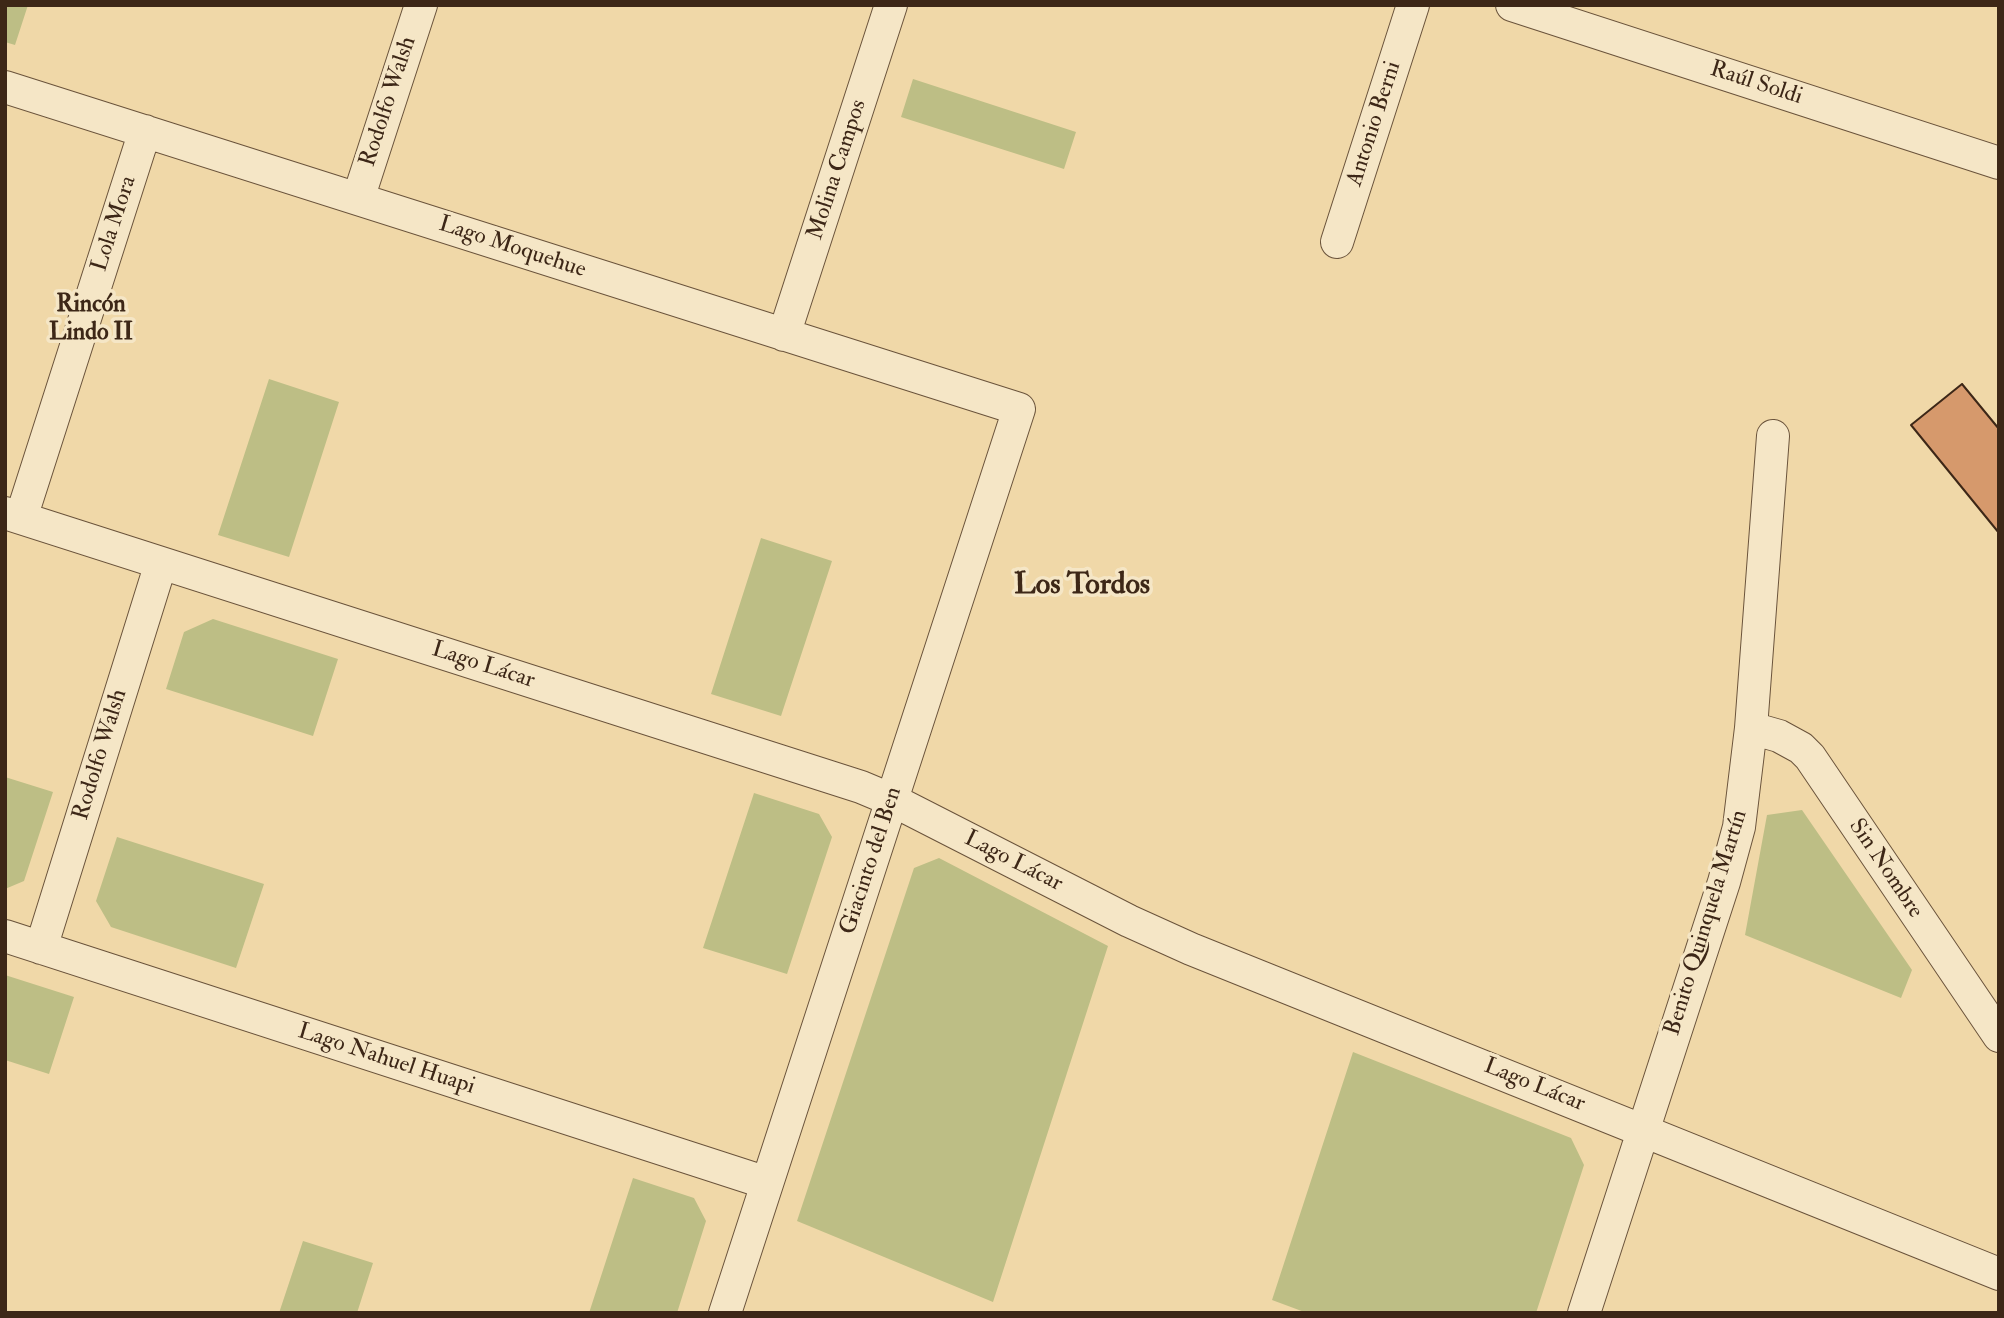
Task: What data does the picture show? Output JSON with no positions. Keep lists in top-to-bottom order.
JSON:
{
  "streets": {
    "street": [
      "Raúl Soldi",
      "Rodolfo Walsh",
      "Antonio Berni",
      "Molina Campos",
      "Lola Mora",
      "Lago Moquehue",
      "Lago Lácar",
      "Giacinto del Ben",
      "Sin Nombre",
      "Benito Quinquela Martín",
      "Lago Nahuel Huapi"
    ]
  },
  "crossings": [
    ["Rodolfo Walsh", "Lago Moquehue"],
    ["Rodolfo Walsh", "Lago Lácar"],
    ["Rodolfo Walsh", "Lago Nahuel Huapi"],
    ["Molina Campos", "Lago Moquehue"],
    ["Lola Mora", "Lago Moquehue"],
    ["Lola Mora", "Lago Lácar"],
    ["Lago Moquehue", "Giacinto del Ben"],
    ["Lago Lácar", "Giacinto del Ben"],
    ["Lago Lácar", "Benito Quinquela Martín"],
    ["Giacinto del Ben", "Lago Nahuel Huapi"],
    ["Sin Nombre", "Benito Quinquela Martín"]
  ],
  "districts": ["Rincón Lindo II", "Los Tordos"]
}
